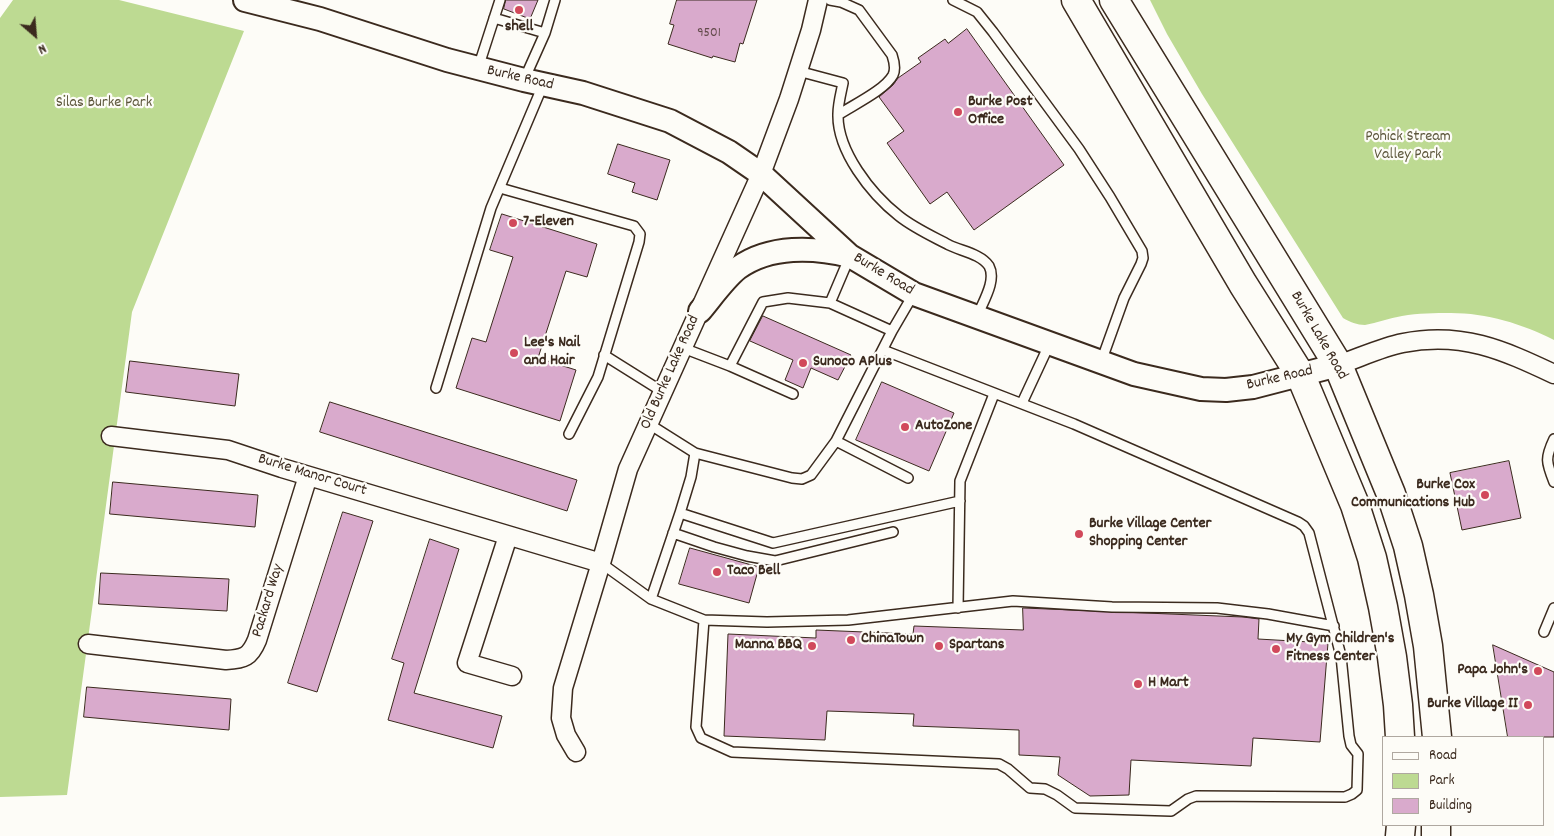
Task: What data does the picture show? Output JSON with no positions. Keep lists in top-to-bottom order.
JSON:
{
  "streets": {
    "main road": ["Burke Lake Road"],
    "street": [
      "Burke Road",
      "Old Burke Lake Road",
      "Burke Manor Court",
      "Packard Way"
    ]
  },
  "crossings": [
    ["Burke Road", "Burke Lake Road"],
    ["Burke Road", "Old Burke Lake Road"],
    ["Old Burke Lake Road", "Burke Manor Court"],
    ["Burke Manor Court", "Packard Way"]
  ],
  "parks": ["Silas Burke Park", "Pohick Stream Valley Park"],
  "places": [
    "shell",
    "Burke Post Office",
    "7-Eleven",
    "Lee's Nail and Hair",
    "Sunoco APlus",
    "AutoZone",
    "Burke Cox Communications Hub",
    "Burke Village Center Shopping Center",
    "Taco Bell",
    "ChinaTown",
    "Manna BBQ",
    "Spartans",
    "My Gym Children's Fitness Center",
    "Papa John's",
    "H Mart",
    "Burke Village II"
  ],
  "house_numbers": ["9501"],
  "legend": ["Road", "Park", "Building"],
  "north": "bottom right"
}
